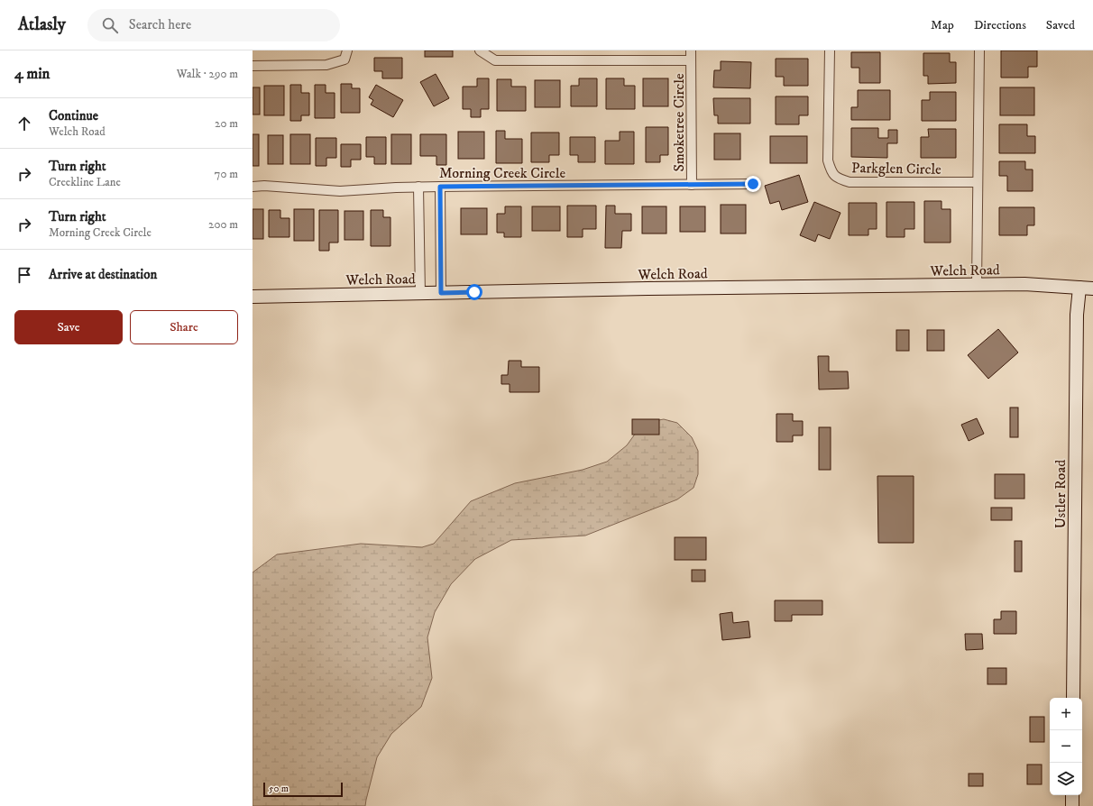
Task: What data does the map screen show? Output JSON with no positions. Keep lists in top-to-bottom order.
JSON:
{
  "streets": {
    "main road": ["Welch Road", "Ustler Road"],
    "street": ["Smoketree Circle", "Parkglen Circle", "Morning Creek Circle"]
  },
  "crossings": [
    ["Smoketree Circle", "Morning Creek Circle"],
    ["Welch Road", "Ustler Road"]
  ],
  "scale_bar": "50 m",
  "page": {
    "header": "Atlasly",
    "search": "Search here",
    "nav": ["Map", "Directions", "Saved"],
    "heading": ["4 min", "Walk · 290 m"],
    "list": [
      ["Continue", "Welch Road", "20 m"],
      ["Turn right", "Creekline Lane", "70 m"],
      ["Turn right", "Morning Creek Circle", "200 m"],
      "Arrive at destination"
    ],
    "buttons": ["Save", "Share"],
    "map_buttons": ["+", "−"],
    "scale": "50 m"
  }
}
